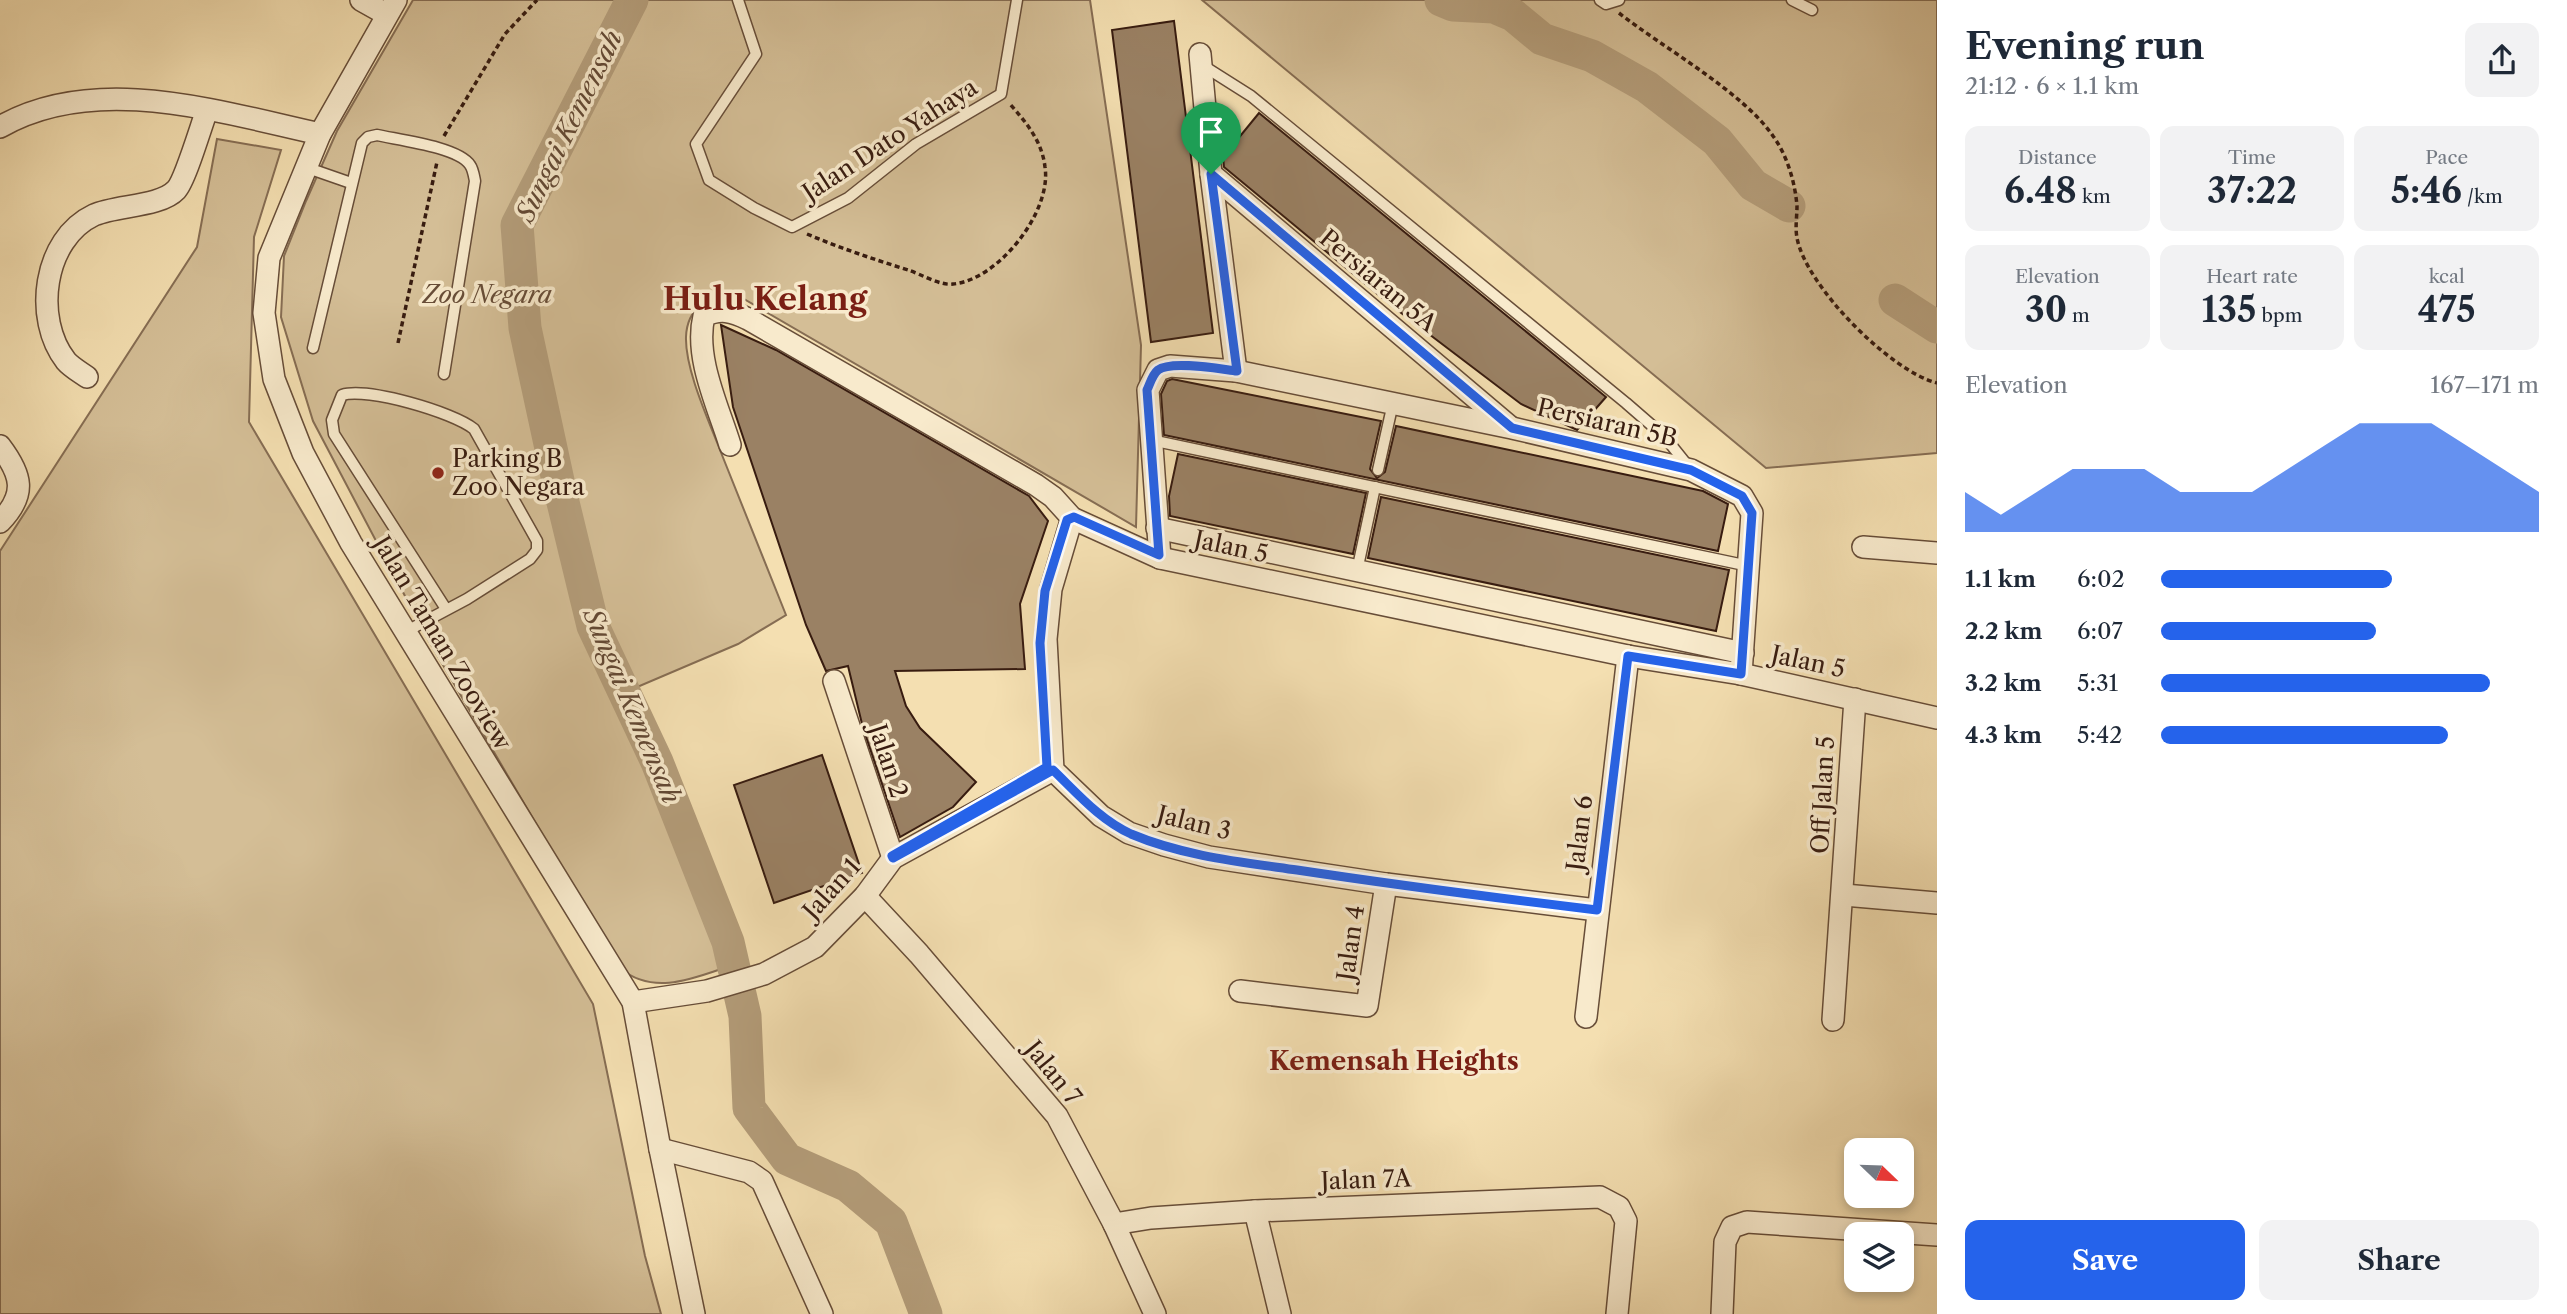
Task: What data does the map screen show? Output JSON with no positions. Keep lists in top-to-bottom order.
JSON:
{
  "streets": {
    "street": [
      "Persiaran 5A",
      "Persiaran 5B",
      "Jalan 5",
      "Jalan Taman Zooview",
      "Jalan 2",
      "Off Jalan 5",
      "Jalan 3",
      "Jalan 6",
      "Jalan 1",
      "Jalan 4",
      "Jalan 7",
      "Jalan 7A"
    ],
    "lane": ["Jalan Dato Yahaya"]
  },
  "crossings": [
    ["Persiaran 5A", "Persiaran 5B"],
    ["Persiaran 5B", "Jalan 5"],
    ["Jalan 5", "Off Jalan 5"],
    ["Jalan 5", "Jalan 6"],
    ["Jalan Taman Zooview", "Jalan 1"],
    ["Jalan 2", "Jalan 1"],
    ["Jalan 3", "Jalan 6"],
    ["Jalan 3", "Jalan 1"],
    ["Jalan 3", "Jalan 4"],
    ["Jalan 1", "Jalan 7"],
    ["Jalan 7", "Jalan 7A"]
  ],
  "districts": ["Hulu Kelang", "Kemensah Heights"],
  "water": ["Sungai Kemensah"],
  "parks": ["Zoo Negara"],
  "places": ["Parking B Zoo Negara"],
  "north": "bottom right",
  "page": {
    "heading": ["Evening run", "21:12 · 6 × 1.1 km"],
    "stats": [
      ["Distance", "6.48 km"],
      ["Time", "37:22"],
      ["Pace", "5:46 /km"],
      ["Elevation", "30 m"],
      ["Heart rate", "135 bpm"],
      ["kcal", "475"]
    ],
    "chart": ["Elevation", "167–171 m"],
    "list": [
      {
        "name": "1.1 km",
        "note": "6:02"
      },
      {
        "name": "2.2 km",
        "note": "6:07"
      },
      {
        "name": "3.2 km",
        "note": "5:31"
      },
      {
        "name": "4.3 km",
        "note": "5:42"
      }
    ],
    "buttons": ["Save", "Share"]
  }
}
